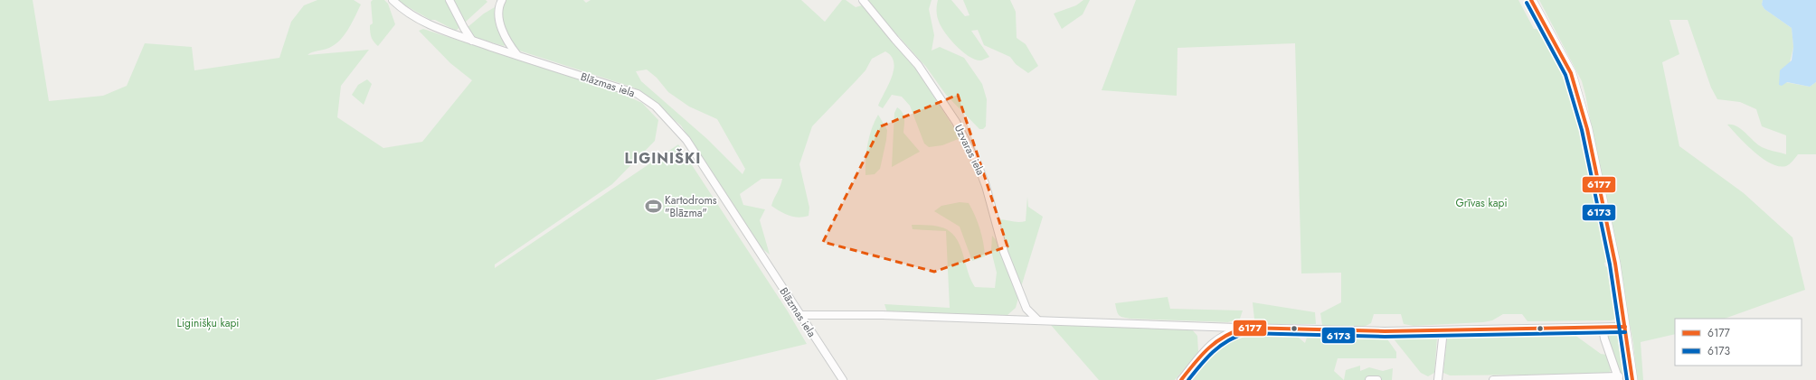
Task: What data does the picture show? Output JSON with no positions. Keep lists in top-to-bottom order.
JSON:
{
  "streets": {
    "street": ["Blāzmas iela", "Uzvaras iela"]
  },
  "districts": ["LIGINIŠKI"],
  "parks": ["Grīvas kapi", "Liginišķu kapi"],
  "places": {
    "sports": ["Kartodroms \"Blāzma\""]
  },
  "lines": ["transit line 6177", "transit line 6173"],
  "legend": ["6177", "6173"]
}
